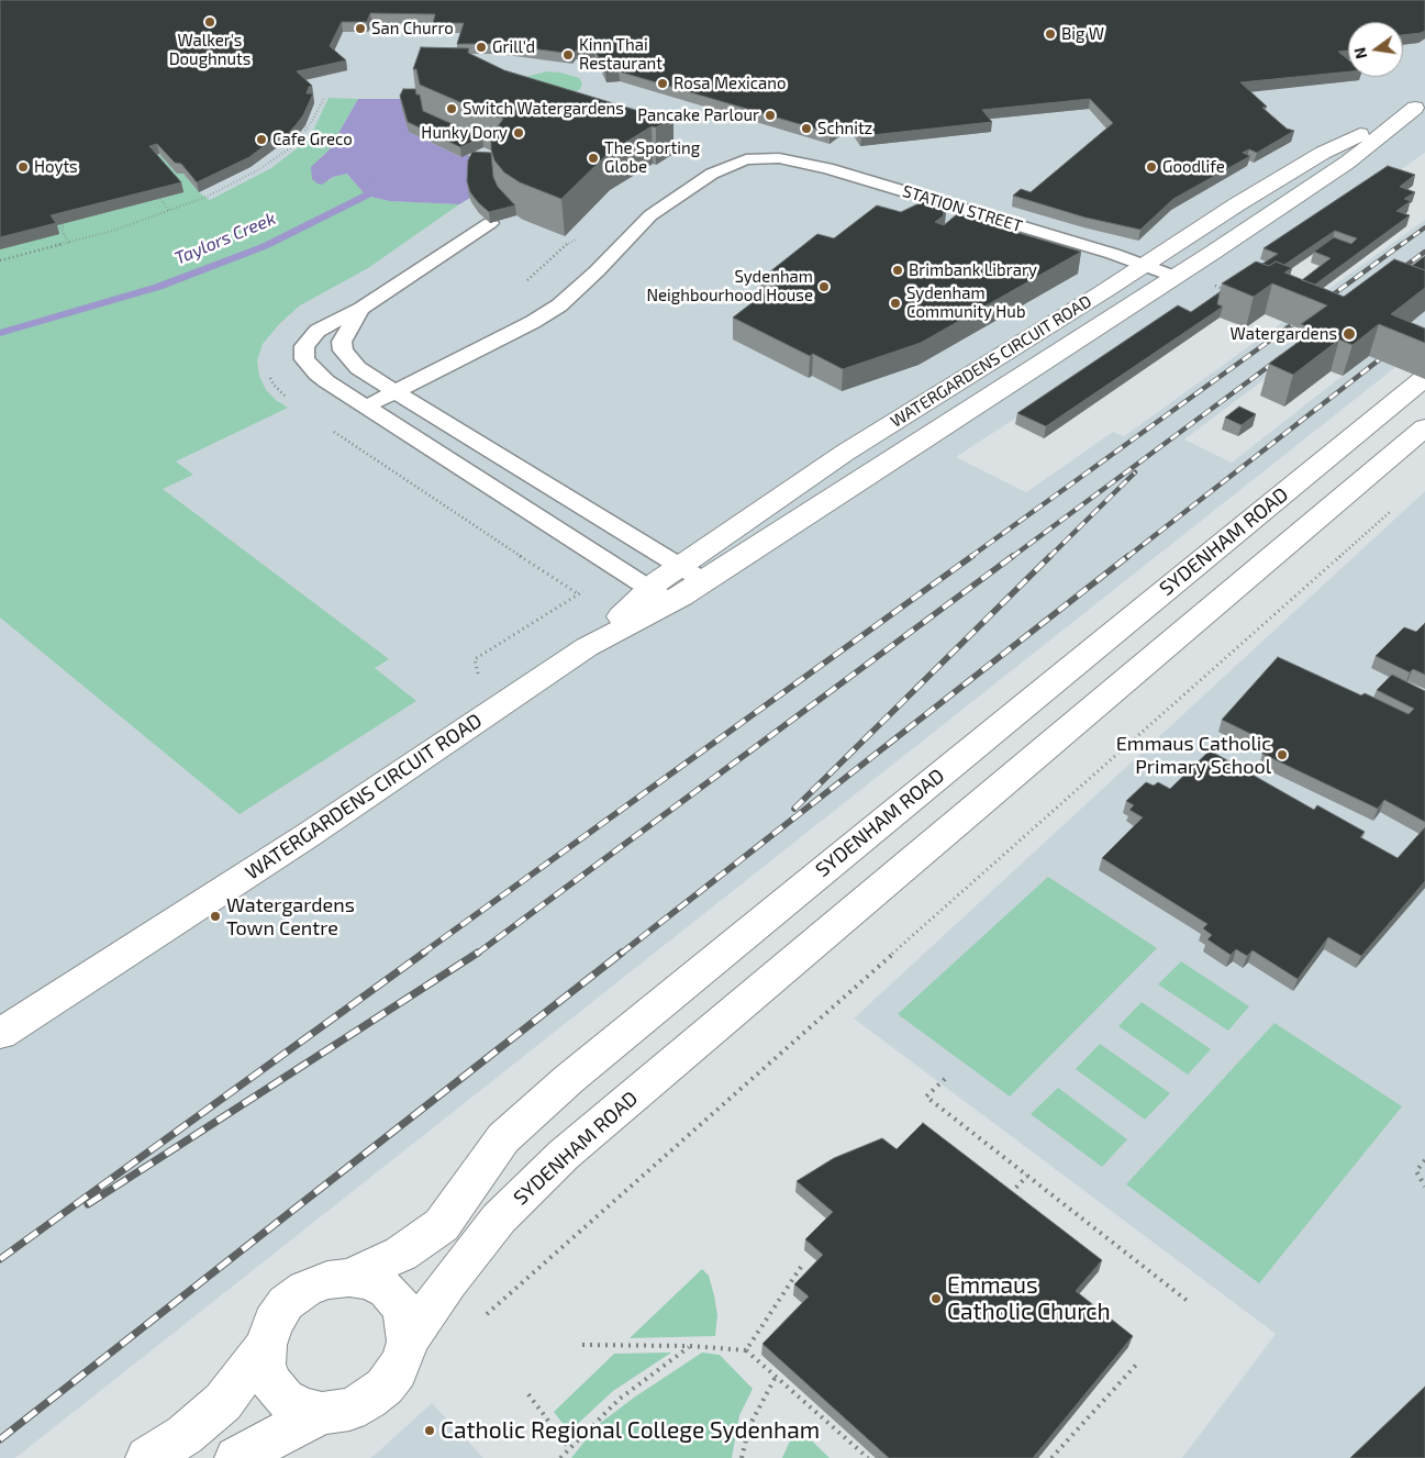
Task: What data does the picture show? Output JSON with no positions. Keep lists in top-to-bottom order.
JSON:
{
  "streets": {
    "street": ["WATERGARDENS CIRCUIT ROAD", "SYDENHAM ROAD"],
    "lane": ["STATION STREET"]
  },
  "crossings": [
    ["STATION STREET", "WATERGARDENS CIRCUIT ROAD"]
  ],
  "water": ["Taylors Creek"],
  "places": [
    "Walker's Doughnuts",
    "San Churro",
    "Big W",
    "Grill'd",
    "Kinn Thai Restaurant",
    "Rosa Mexicano",
    "Switch Watergardens",
    "Pancake Parlour",
    "Schnitz",
    "Hunky Dory",
    "Cafe Greco",
    "The Sporting Globe",
    "Hoyts",
    "Goodlife",
    "Brimbank Library",
    "Sydenham Neighbourhood House",
    "Sydenham Community Hub",
    "Watergardens",
    "Emmaus Catholic Primary School",
    "Watergardens Town Centre",
    "Emmaus Catholic Church",
    "Catholic Regional College Sydenham"
  ],
  "north": "left"
}
